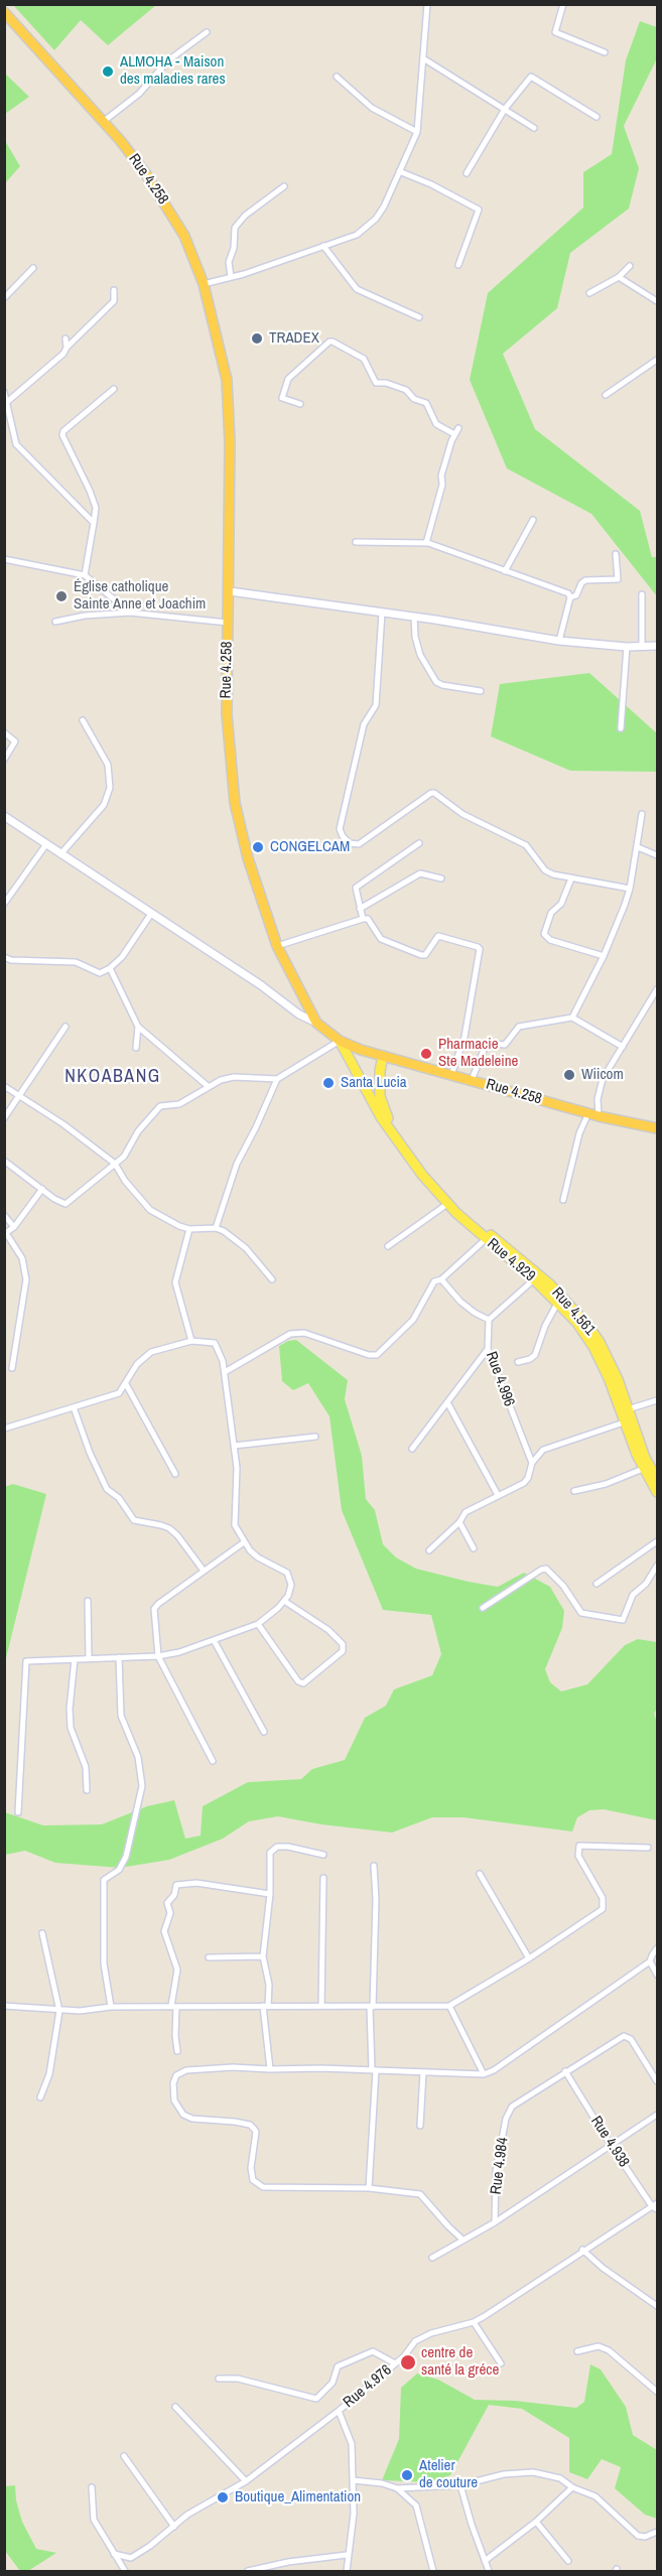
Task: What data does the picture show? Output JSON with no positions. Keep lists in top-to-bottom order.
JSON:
{
  "streets": {
    "highway": ["Rue 4.258"],
    "main road": ["Rue 4.929", "Rue 4.561"],
    "street": [
      "Rue 4.996",
      "Rue 4.938",
      "Rue 4.984",
      "Rue 4.976"
    ]
  },
  "crossings": [
    ["Rue 4.258", "Rue 4.929"],
    ["Rue 4.258", "Rue 4.561"],
    ["Rue 4.938", "Rue 4.984"],
    ["Rue 4.938", "Rue 4.976"]
  ],
  "districts": ["NKOABANG"],
  "places": [
    "ALMOHA - Maison des maladies rares",
    "TRADEX",
    "Église catholique Sainte Anne et Joachim",
    "CONGELCAM",
    "Pharmacie Ste Madeleine",
    "Wiicom",
    "Santa Lucia",
    "centre de santé la gréce",
    "Atelier de couture",
    "Boutique_Alimentation"
  ]
}
